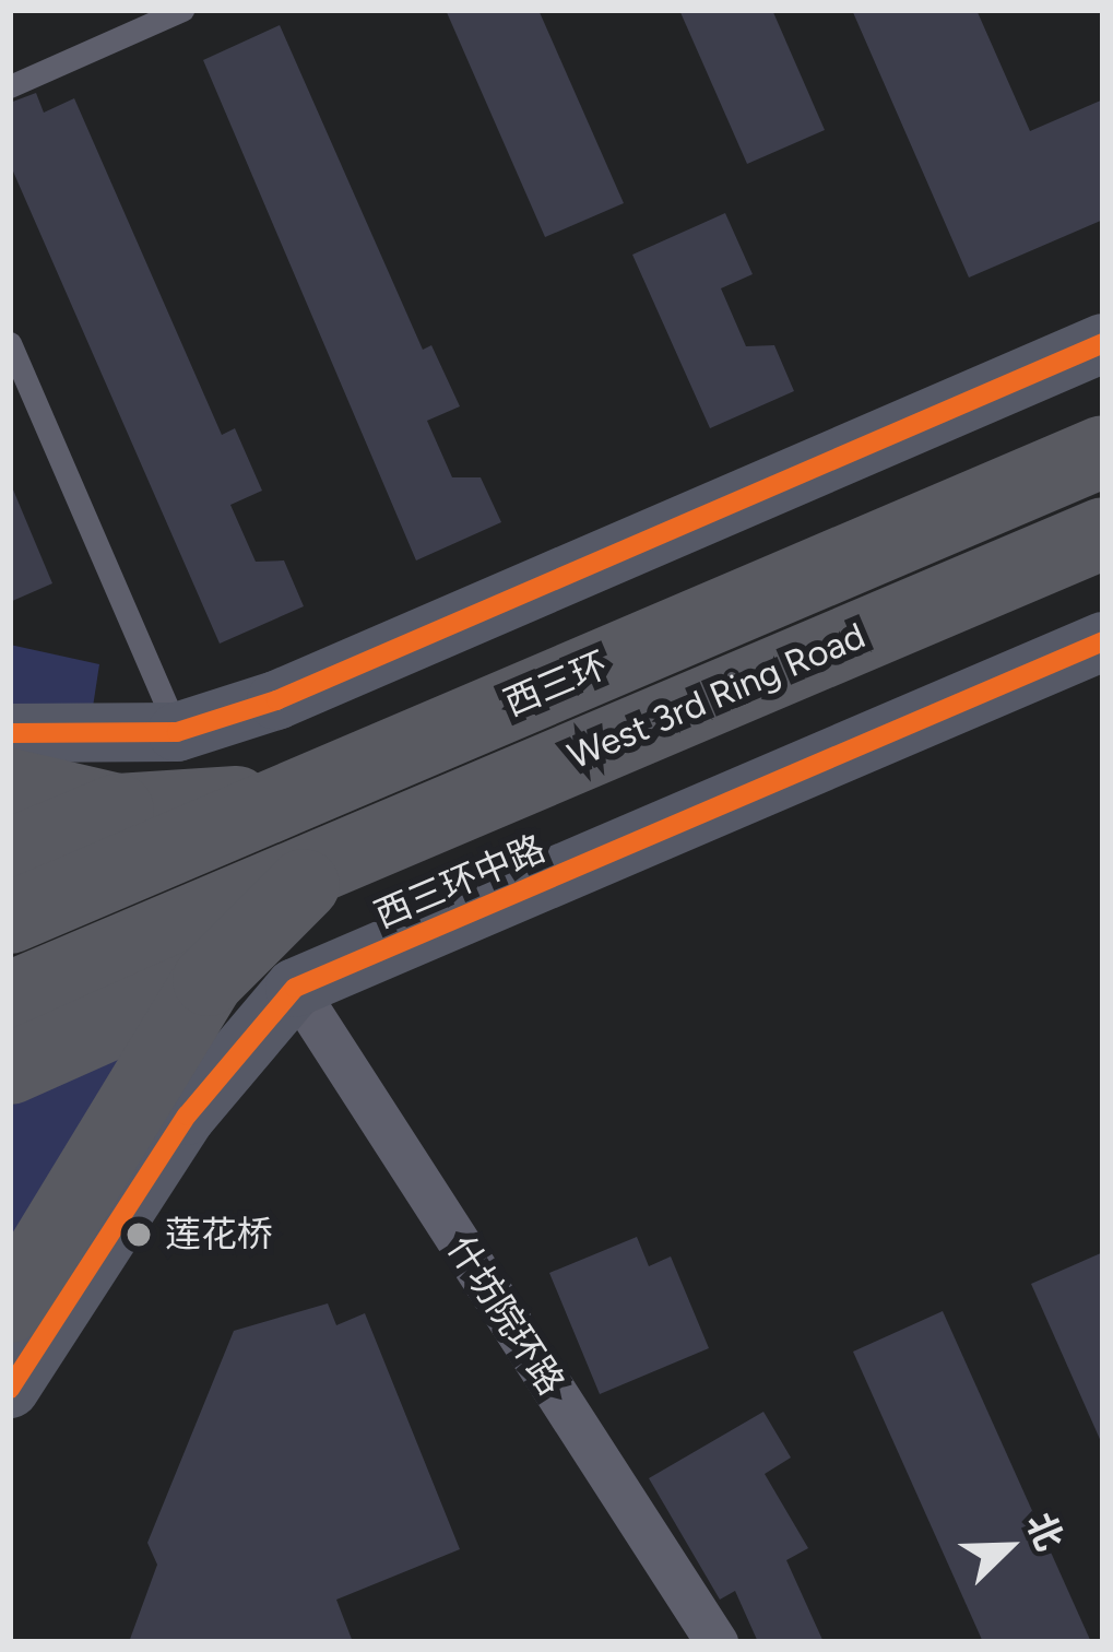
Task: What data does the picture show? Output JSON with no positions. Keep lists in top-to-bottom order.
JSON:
{
  "streets": {
    "highway": ["西三环", "West 3rd Ring Road"],
    "street": ["西三环中路", "什坊院环路"]
  },
  "crossings": [
    ["西三环中路", "什坊院环路"]
  ],
  "places": ["莲花桥"],
  "north": "top right"
}
